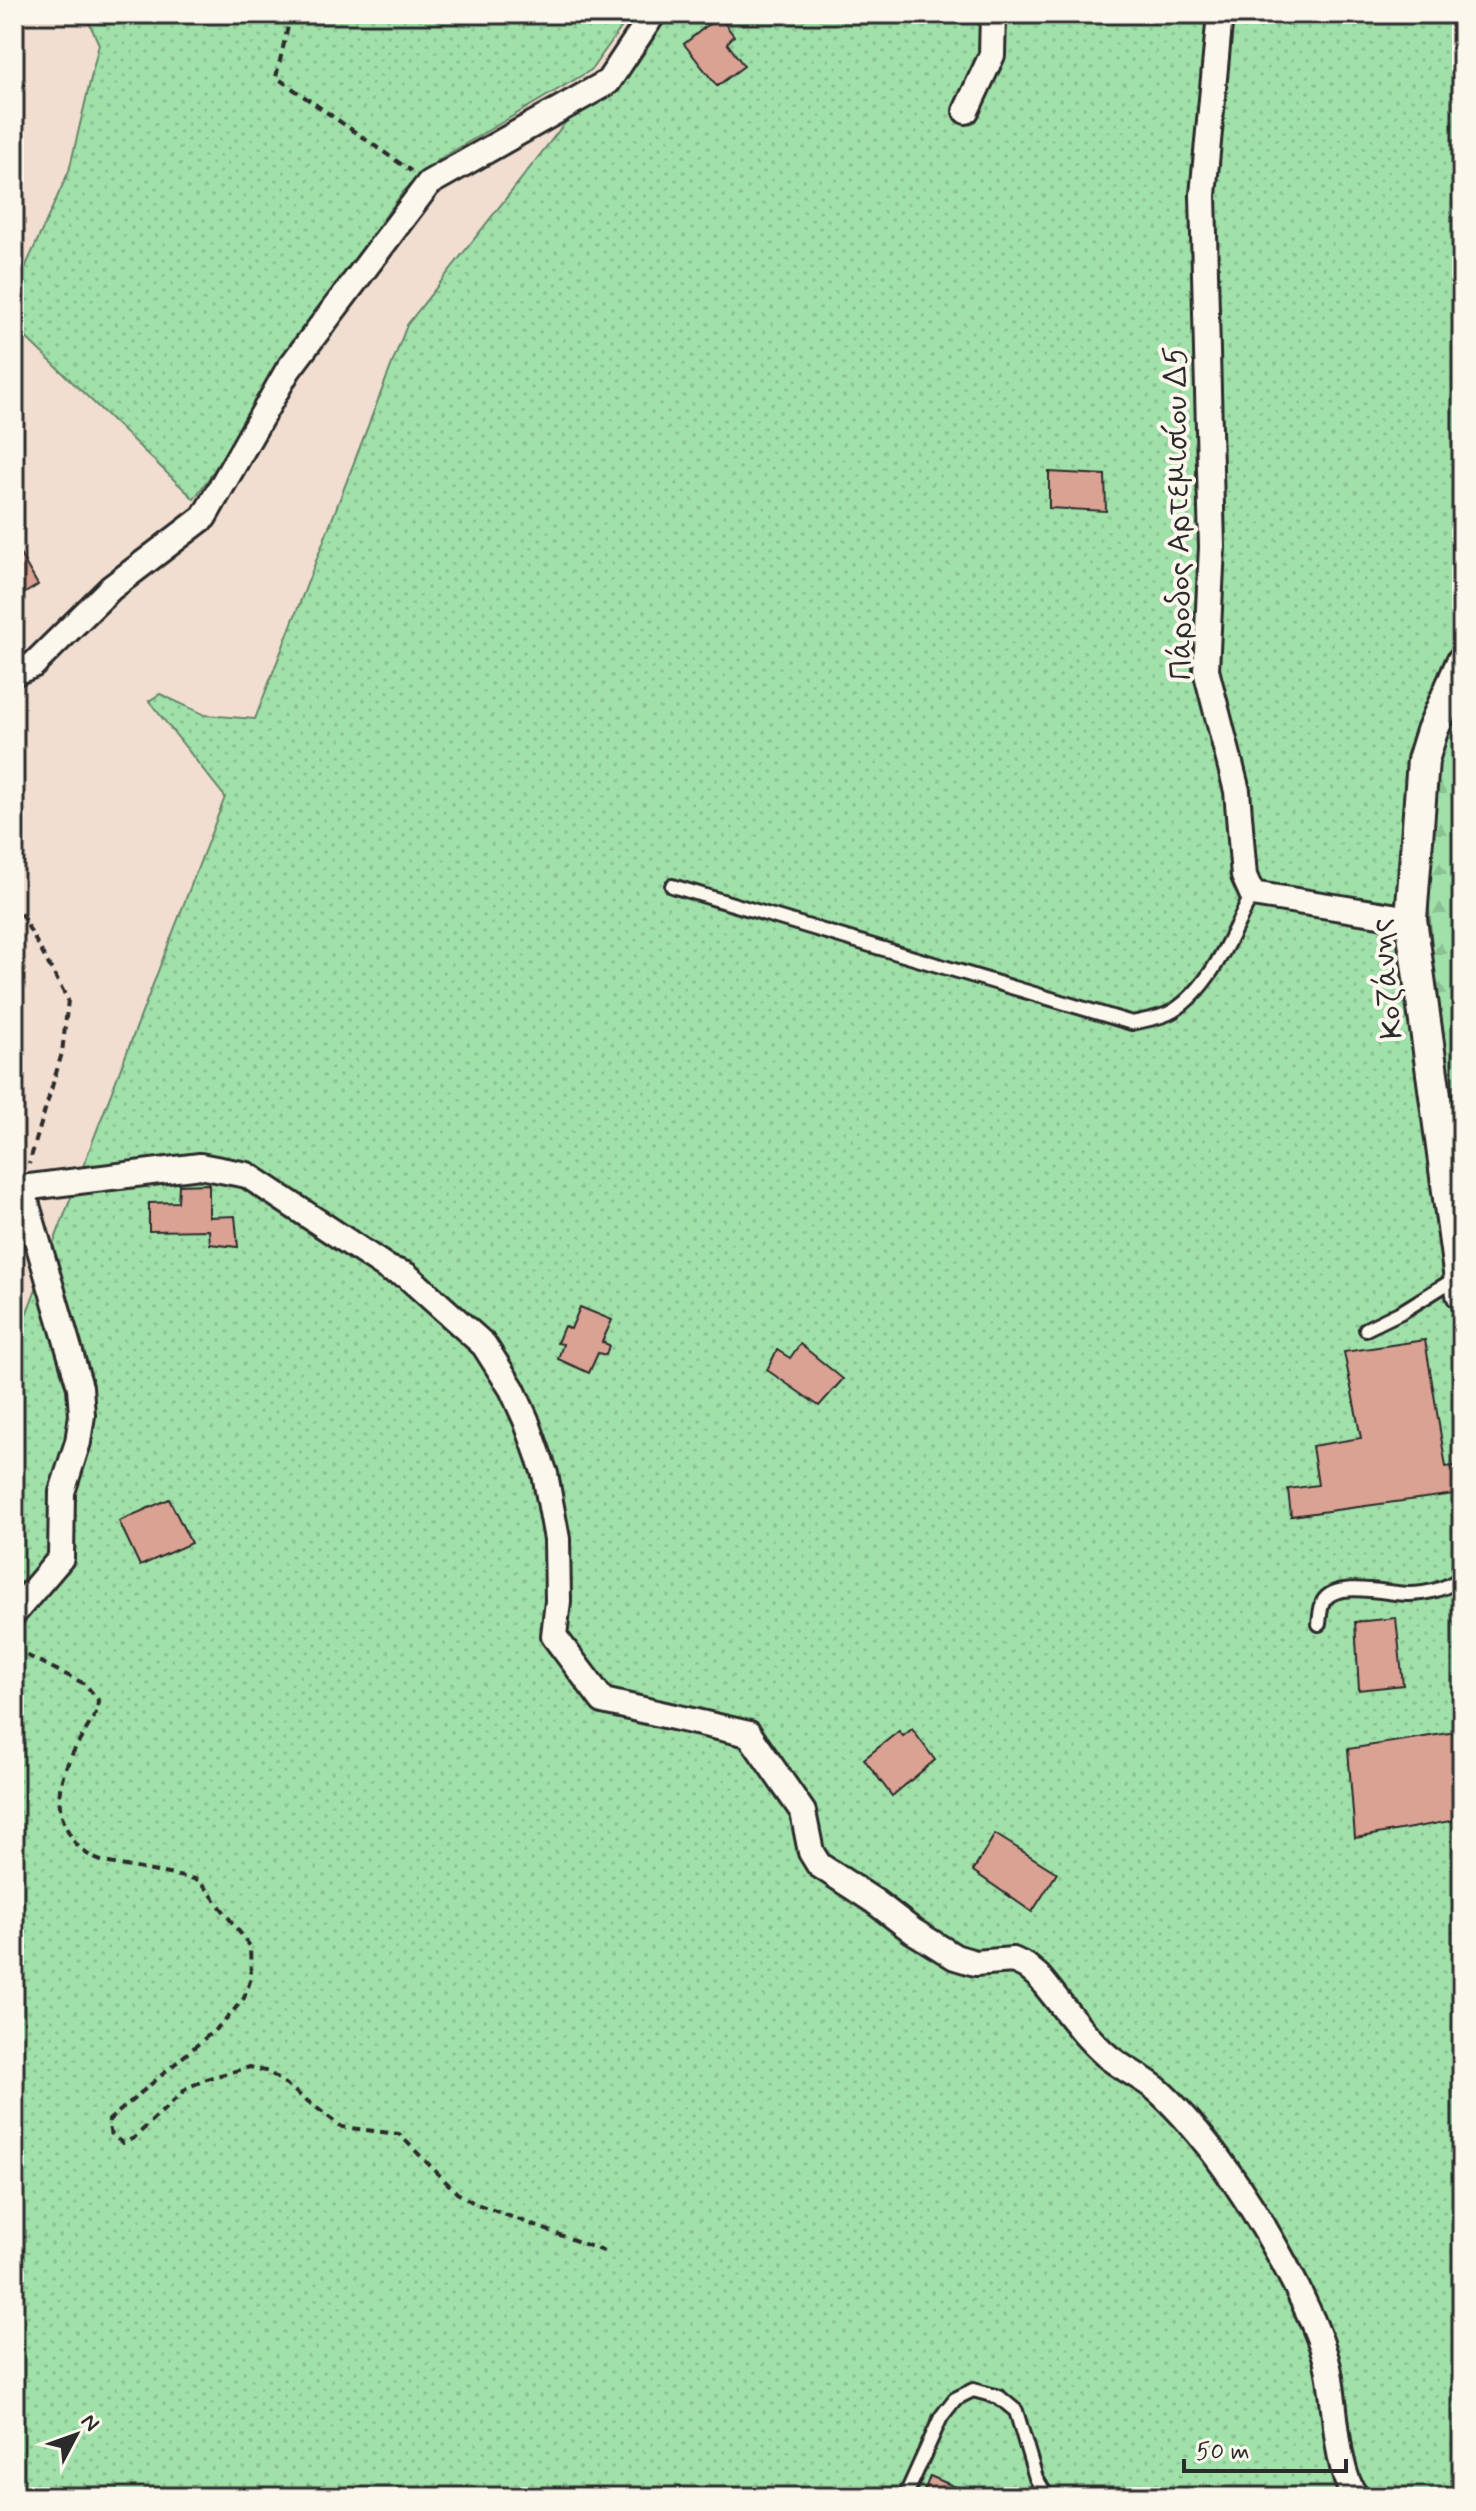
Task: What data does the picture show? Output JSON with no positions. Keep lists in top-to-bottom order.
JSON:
{
  "streets": {
    "street": ["Πάροδος Αρτεμισίου Δ5", "Κοζάνης"]
  },
  "scale_bar": "50 m",
  "north": "top right"
}
